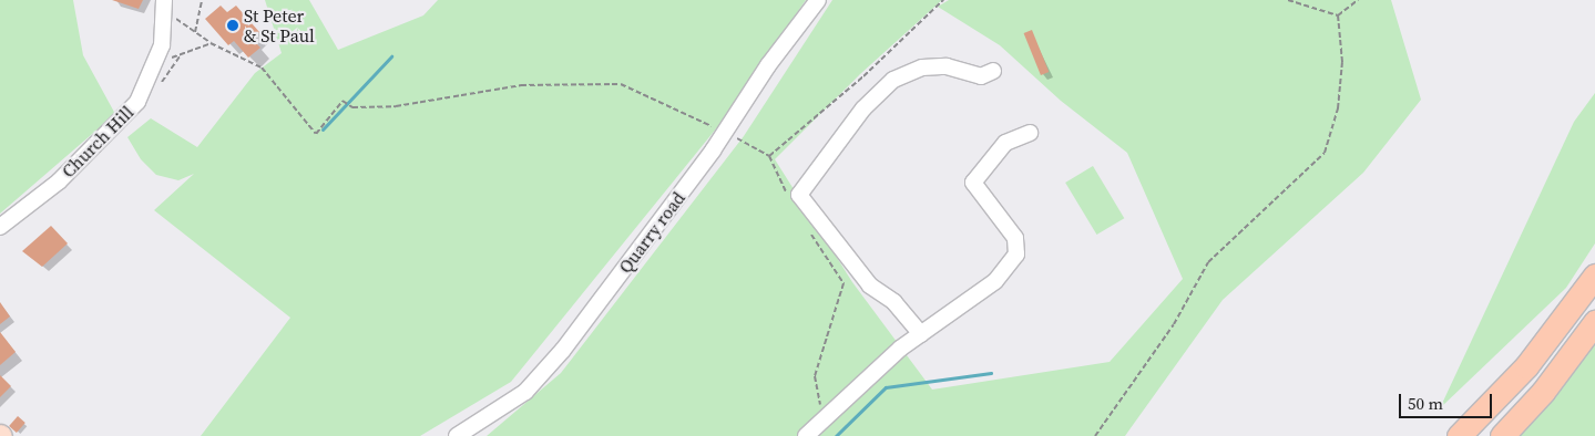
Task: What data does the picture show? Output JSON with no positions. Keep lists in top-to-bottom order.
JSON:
{
  "streets": {
    "street": ["Church Hill", "Quarry road"]
  },
  "places": ["St Peter & St Paul"],
  "scale_bar": "50 m"
}
